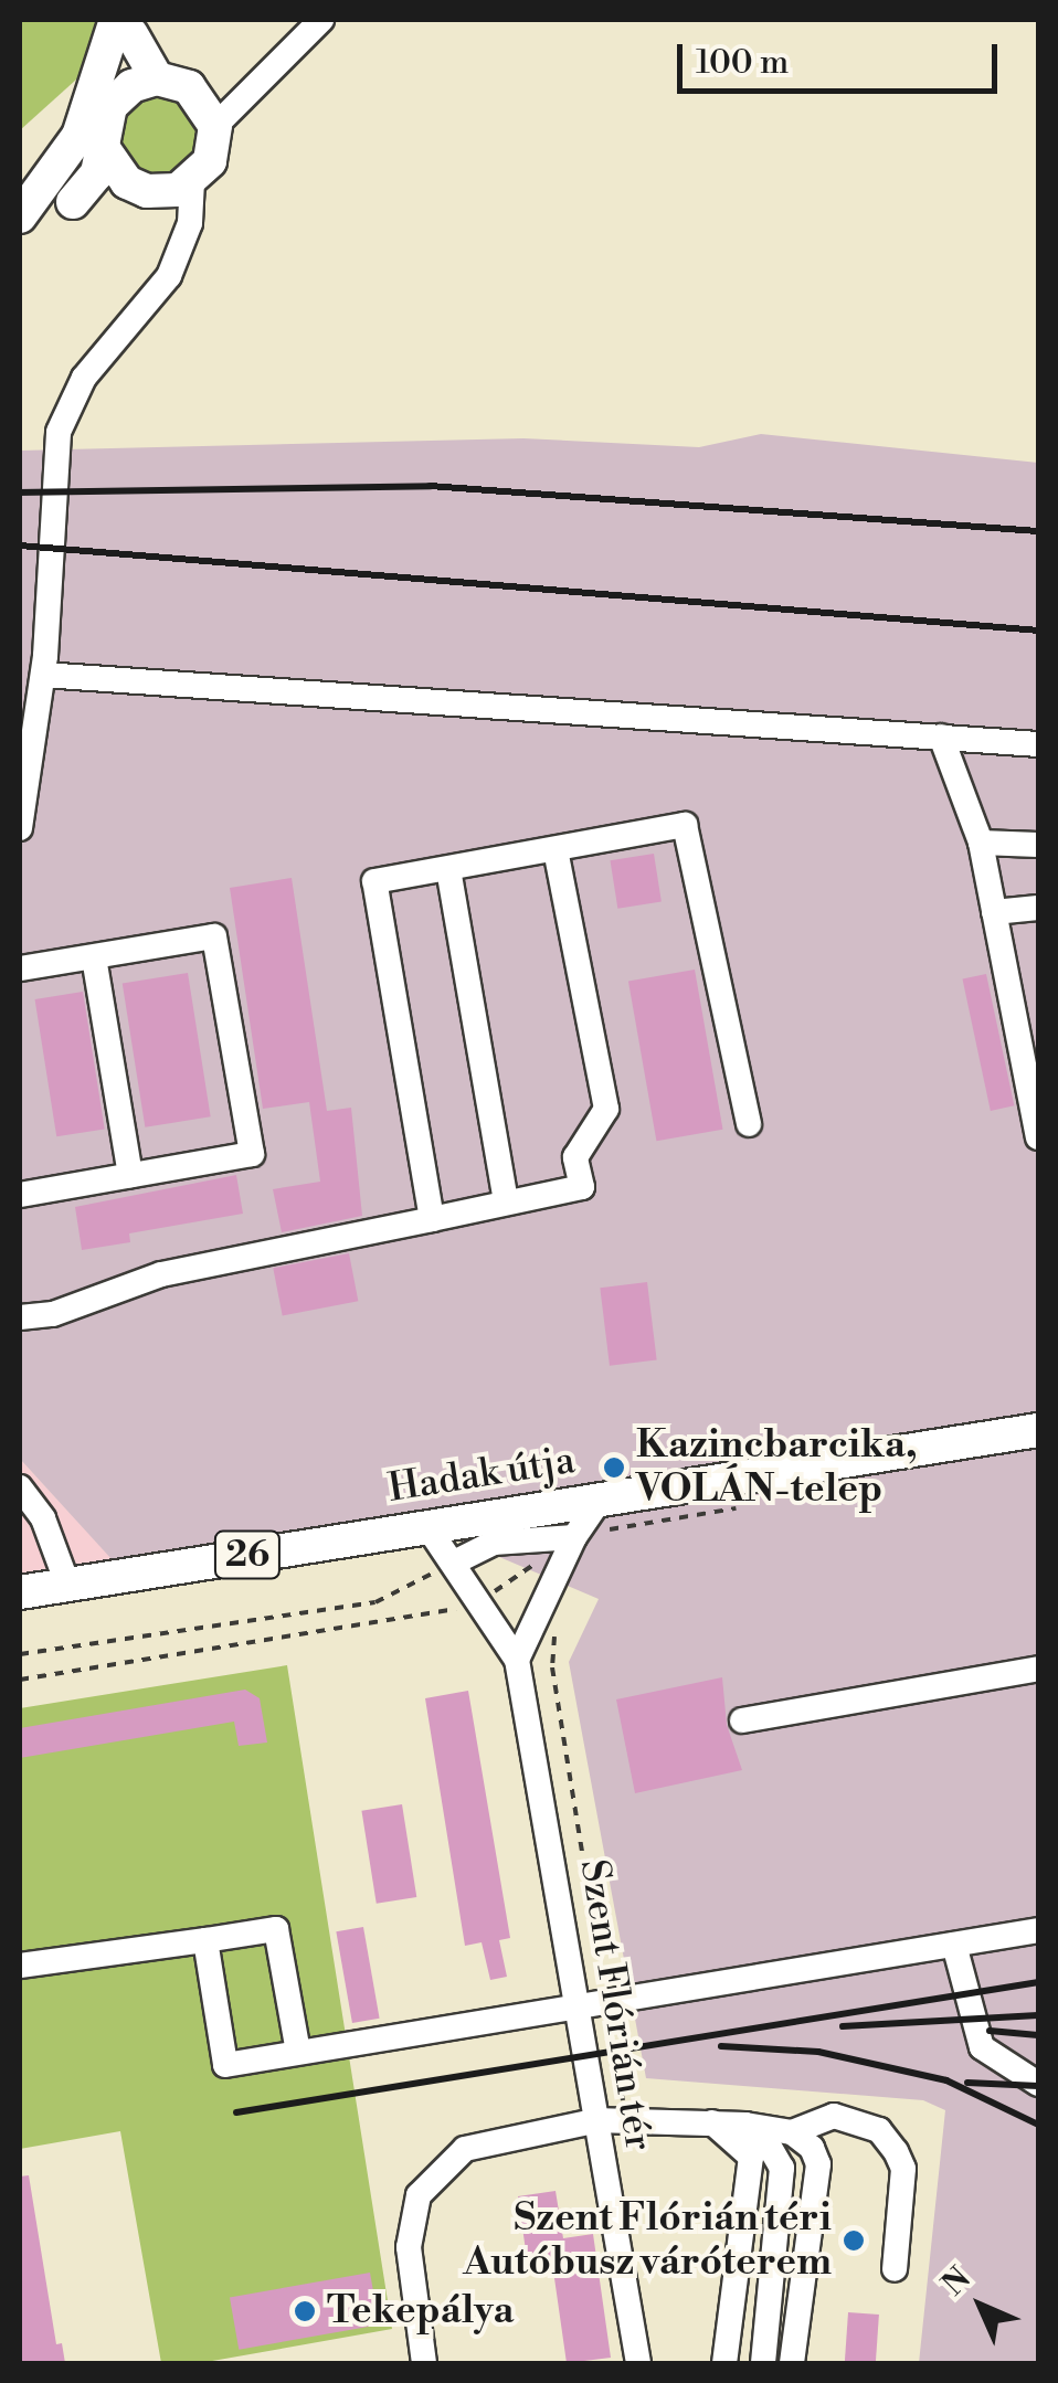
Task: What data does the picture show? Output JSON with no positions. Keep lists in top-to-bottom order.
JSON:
{
  "streets": {
    "main road": ["Hadak útja", "26"],
    "street": ["Szent Flórián tér"]
  },
  "crossings": [
    ["Hadak útja", "26"],
    ["Hadak útja", "Szent Flórián tér"]
  ],
  "places": ["Kazincbarcika, VOLÁN-telep", "Szent Flórián téri Autóbusz váróterem", "Tekepálya"],
  "scale_bar": "100 m",
  "north": "top left"
}
